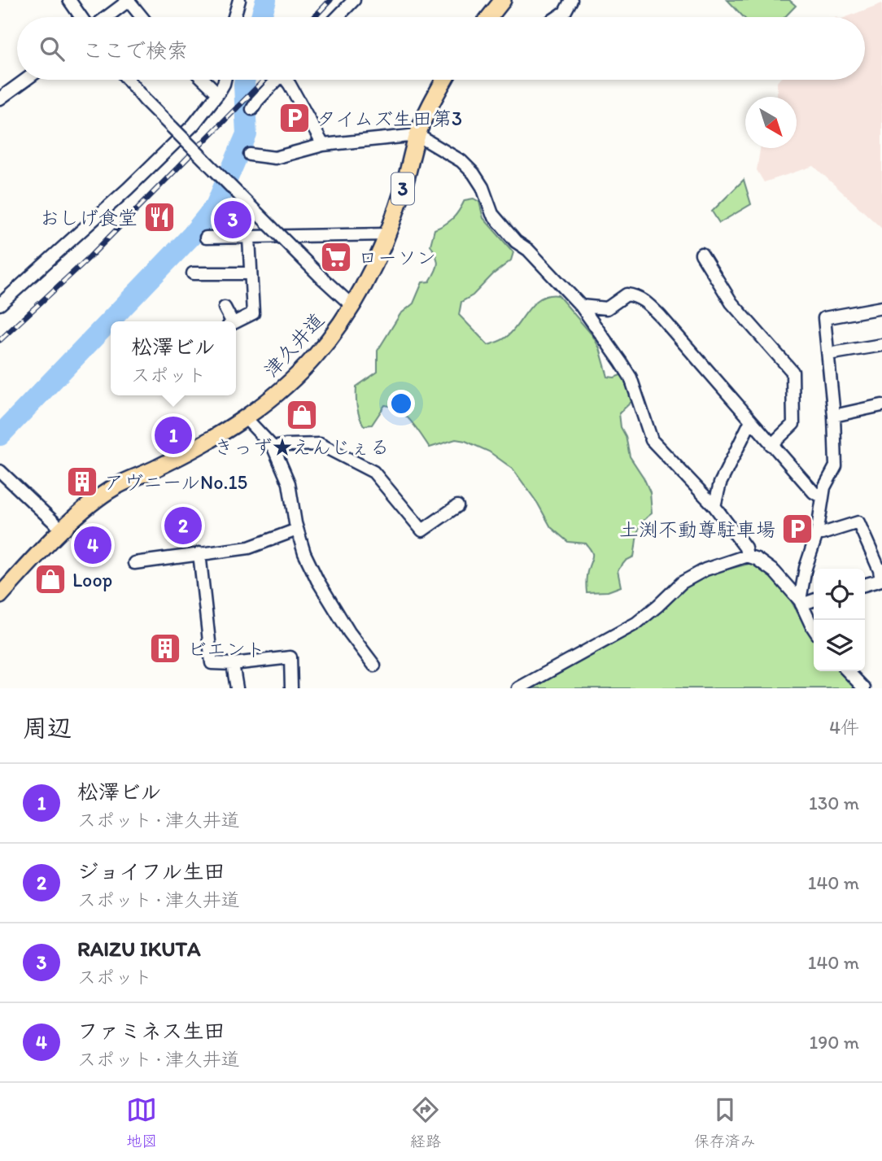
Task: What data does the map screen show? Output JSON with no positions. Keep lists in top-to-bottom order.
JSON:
{
  "streets": {
    "main road": ["3", "津久井道"]
  },
  "places": {
    "parking": ["タイムズ生田第3", "土渕不動尊駐車場"],
    "restaurant": ["おしげ食堂"],
    "supermarket": ["ローソン"],
    "shop": ["きっず★えんじぇる", "Loop"],
    "building": ["アヴニールNo.15", "ビエント"]
  },
  "north": "bottom right",
  "page": {
    "search": "ここで検索",
    "pins": [
      "3",
      "1",
      "2",
      "4"
    ],
    "popup": ["松澤ビル", "スポット"],
    "heading": ["周辺", "4件"],
    "list": [
      {
        "mark": "1",
        "name": "松澤ビル",
        "note": "スポット · 津久井道",
        "value": "130 m"
      },
      {
        "mark": "2",
        "name": "ジョイフル生田",
        "note": "スポット · 津久井道",
        "value": "140 m"
      },
      {
        "mark": "3",
        "name": "RAIZU IKUTA",
        "note": "スポット",
        "value": "140 m"
      },
      {
        "mark": "4",
        "name": "ファミネス生田",
        "note": "スポット · 津久井道",
        "value": "190 m"
      }
    ],
    "nav": ["地図", "経路", "保存済み"]
  }
}
